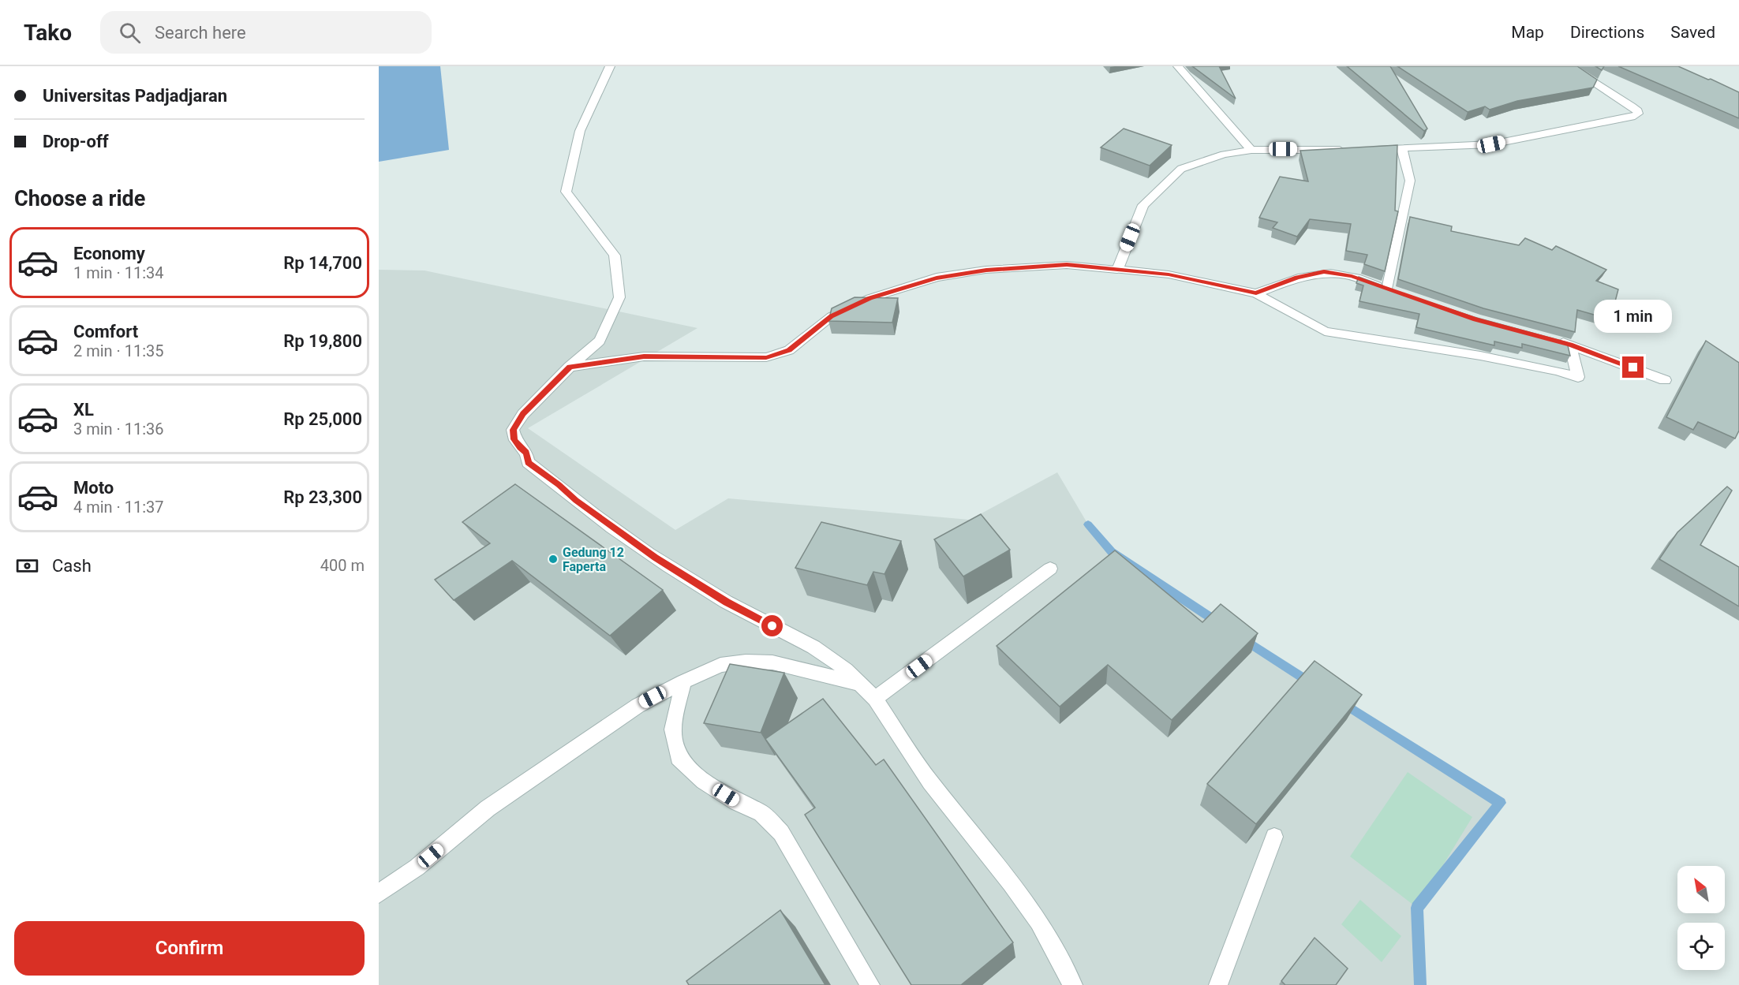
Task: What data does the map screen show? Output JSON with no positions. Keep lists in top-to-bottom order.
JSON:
{
  "places": ["Gedung 12 Faperta"],
  "north": "top left",
  "page": {
    "header": "Tako",
    "search": "Search here",
    "nav": ["Map", "Directions", "Saved"],
    "banner": ["Universitas Padjadjaran", "Drop-off"],
    "heading": "Choose a ride",
    "list": [
      {
        "name": "Economy",
        "note": "1 min · 11:34",
        "value": "Rp 14,700"
      },
      {
        "name": "Comfort",
        "note": "2 min · 11:35",
        "value": "Rp 19,800"
      },
      {
        "name": "XL",
        "note": "3 min · 11:36",
        "value": "Rp 25,000"
      },
      {
        "name": "Moto",
        "note": "4 min · 11:37",
        "value": "Rp 23,300"
      }
    ],
    "bubble": "1 min",
    "pay": ["Cash", "400 m"],
    "buttons": "Confirm"
  }
}
